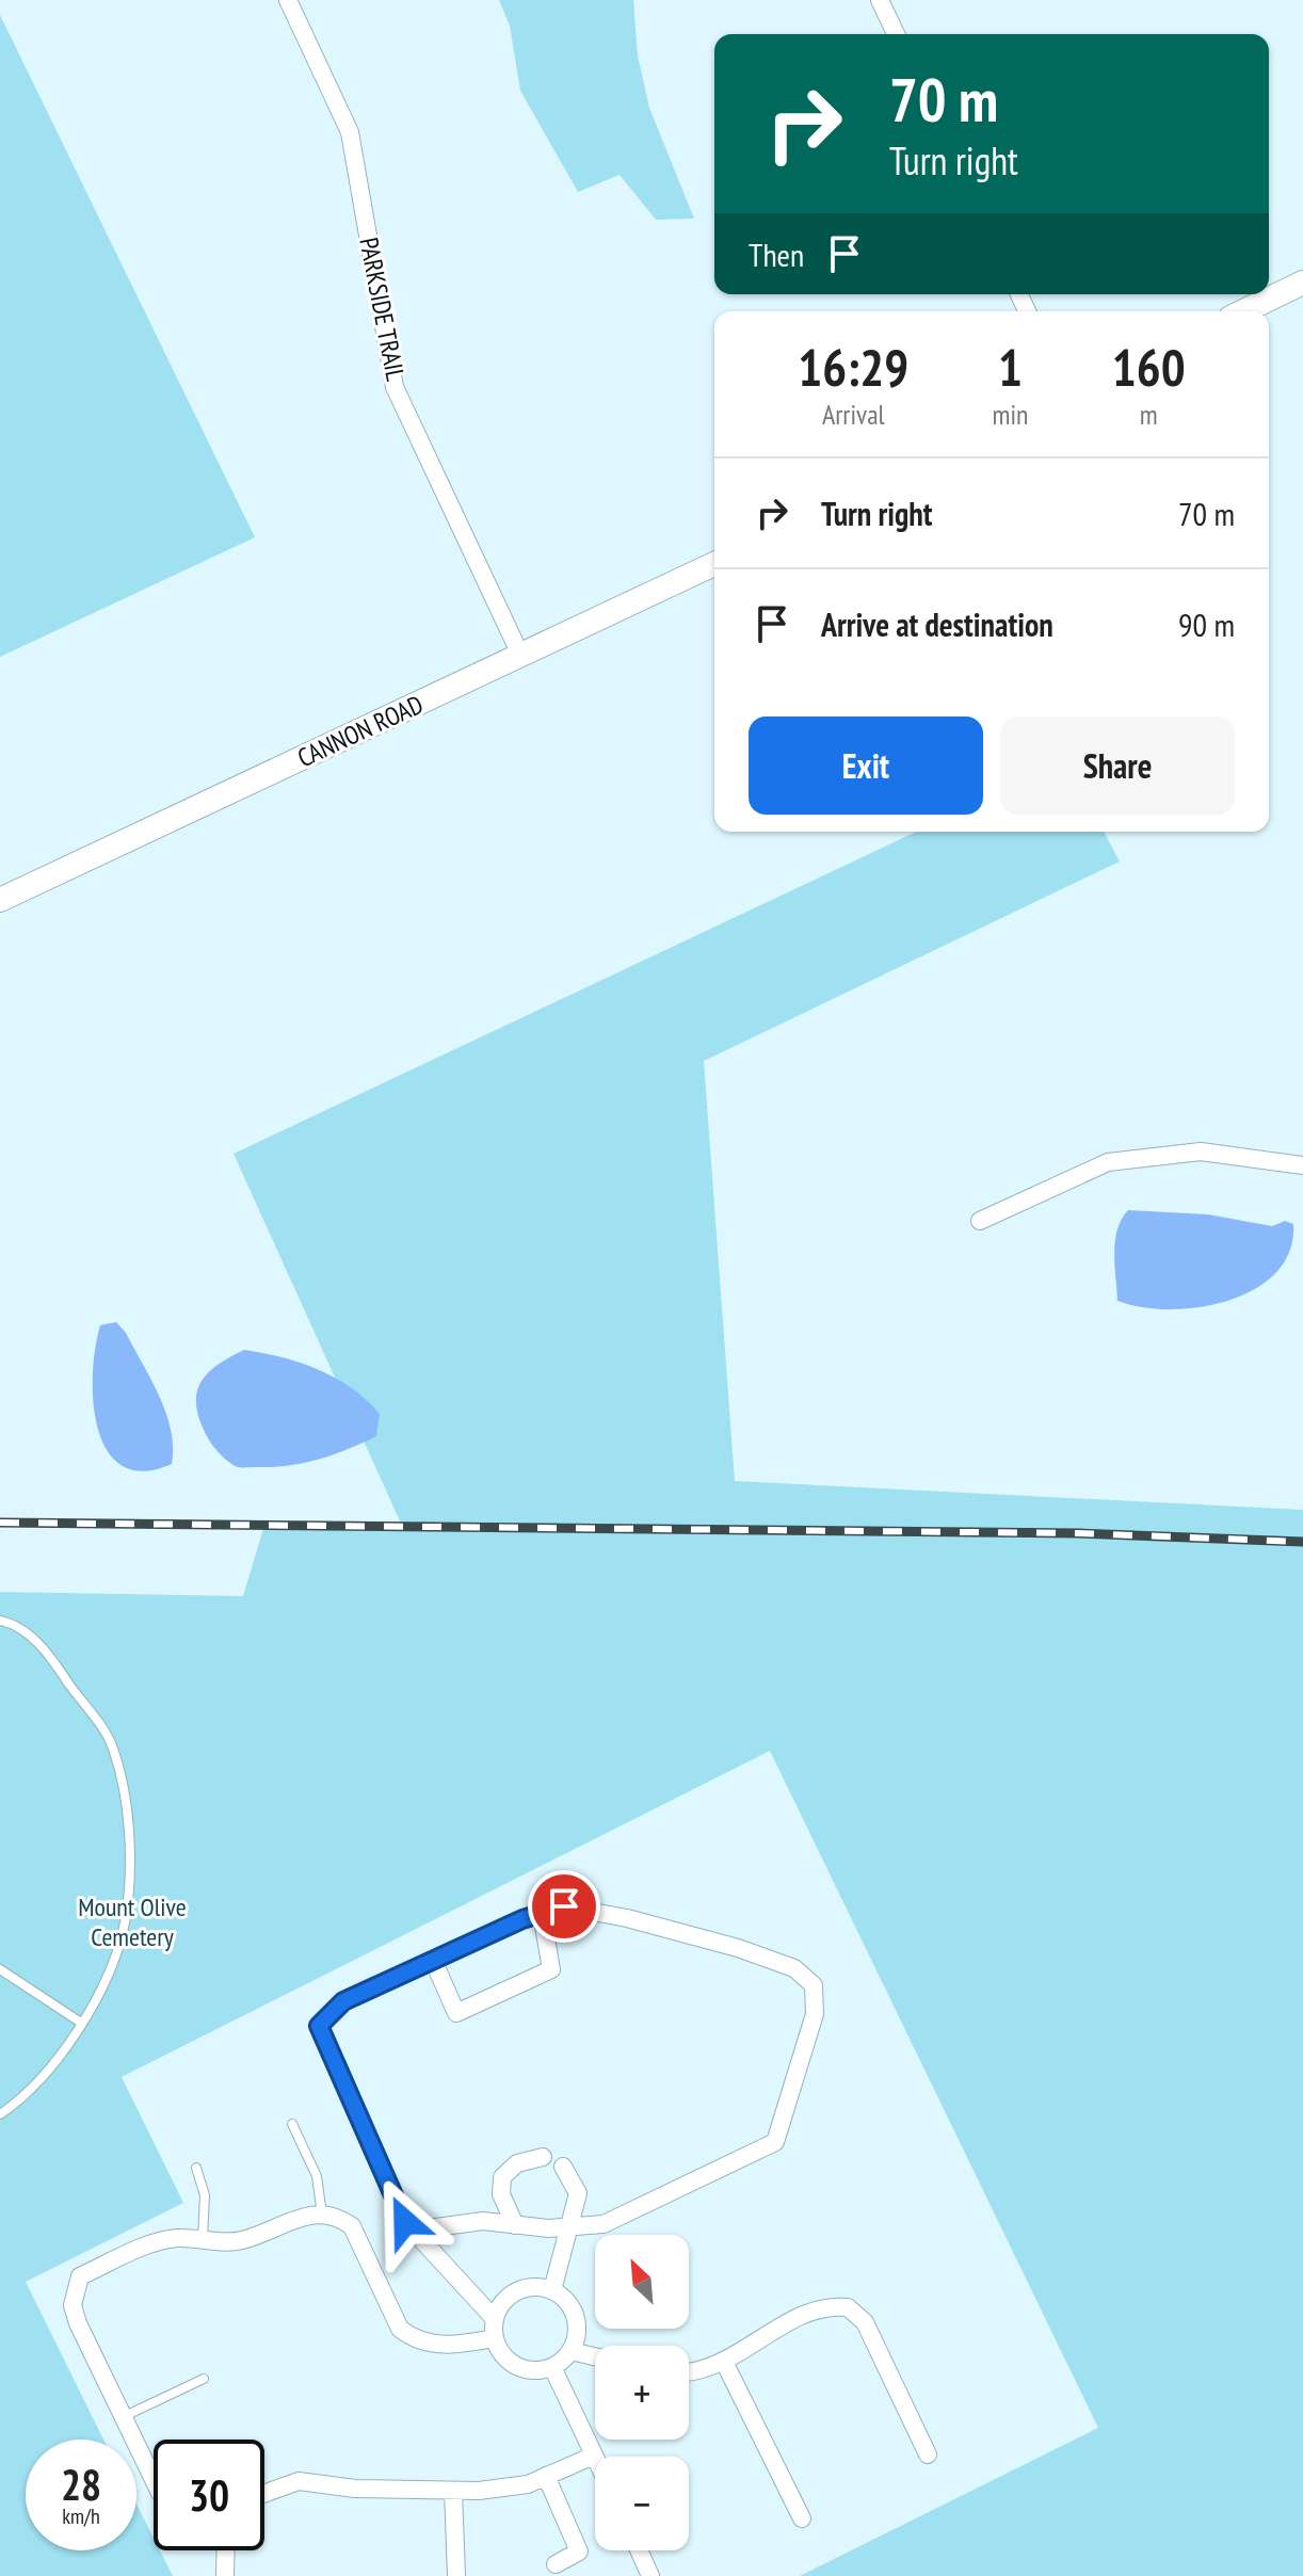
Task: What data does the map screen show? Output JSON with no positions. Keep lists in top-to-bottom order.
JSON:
{
  "streets": {
    "main road": ["CANNON ROAD"],
    "street": ["PARKSIDE TRAIL"]
  },
  "crossings": [
    ["PARKSIDE TRAIL", "CANNON ROAD"]
  ],
  "parks": ["Mount Olive Cemetery"],
  "north": "top left",
  "page": {
    "turn": ["70 m", "Turn right"],
    "then": "Then",
    "eta": [
      "16:29",
      "Arrival",
      "1",
      "min",
      "160",
      "m"
    ],
    "list": [
      {
        "name": "Turn right",
        "value": "70 m"
      },
      {
        "name": "Arrive at destination",
        "value": "90 m"
      }
    ],
    "buttons": ["Exit", "Share"],
    "map_buttons": ["+", "−"],
    "speed": "28 km/h",
    "limit": "30"
  }
}
